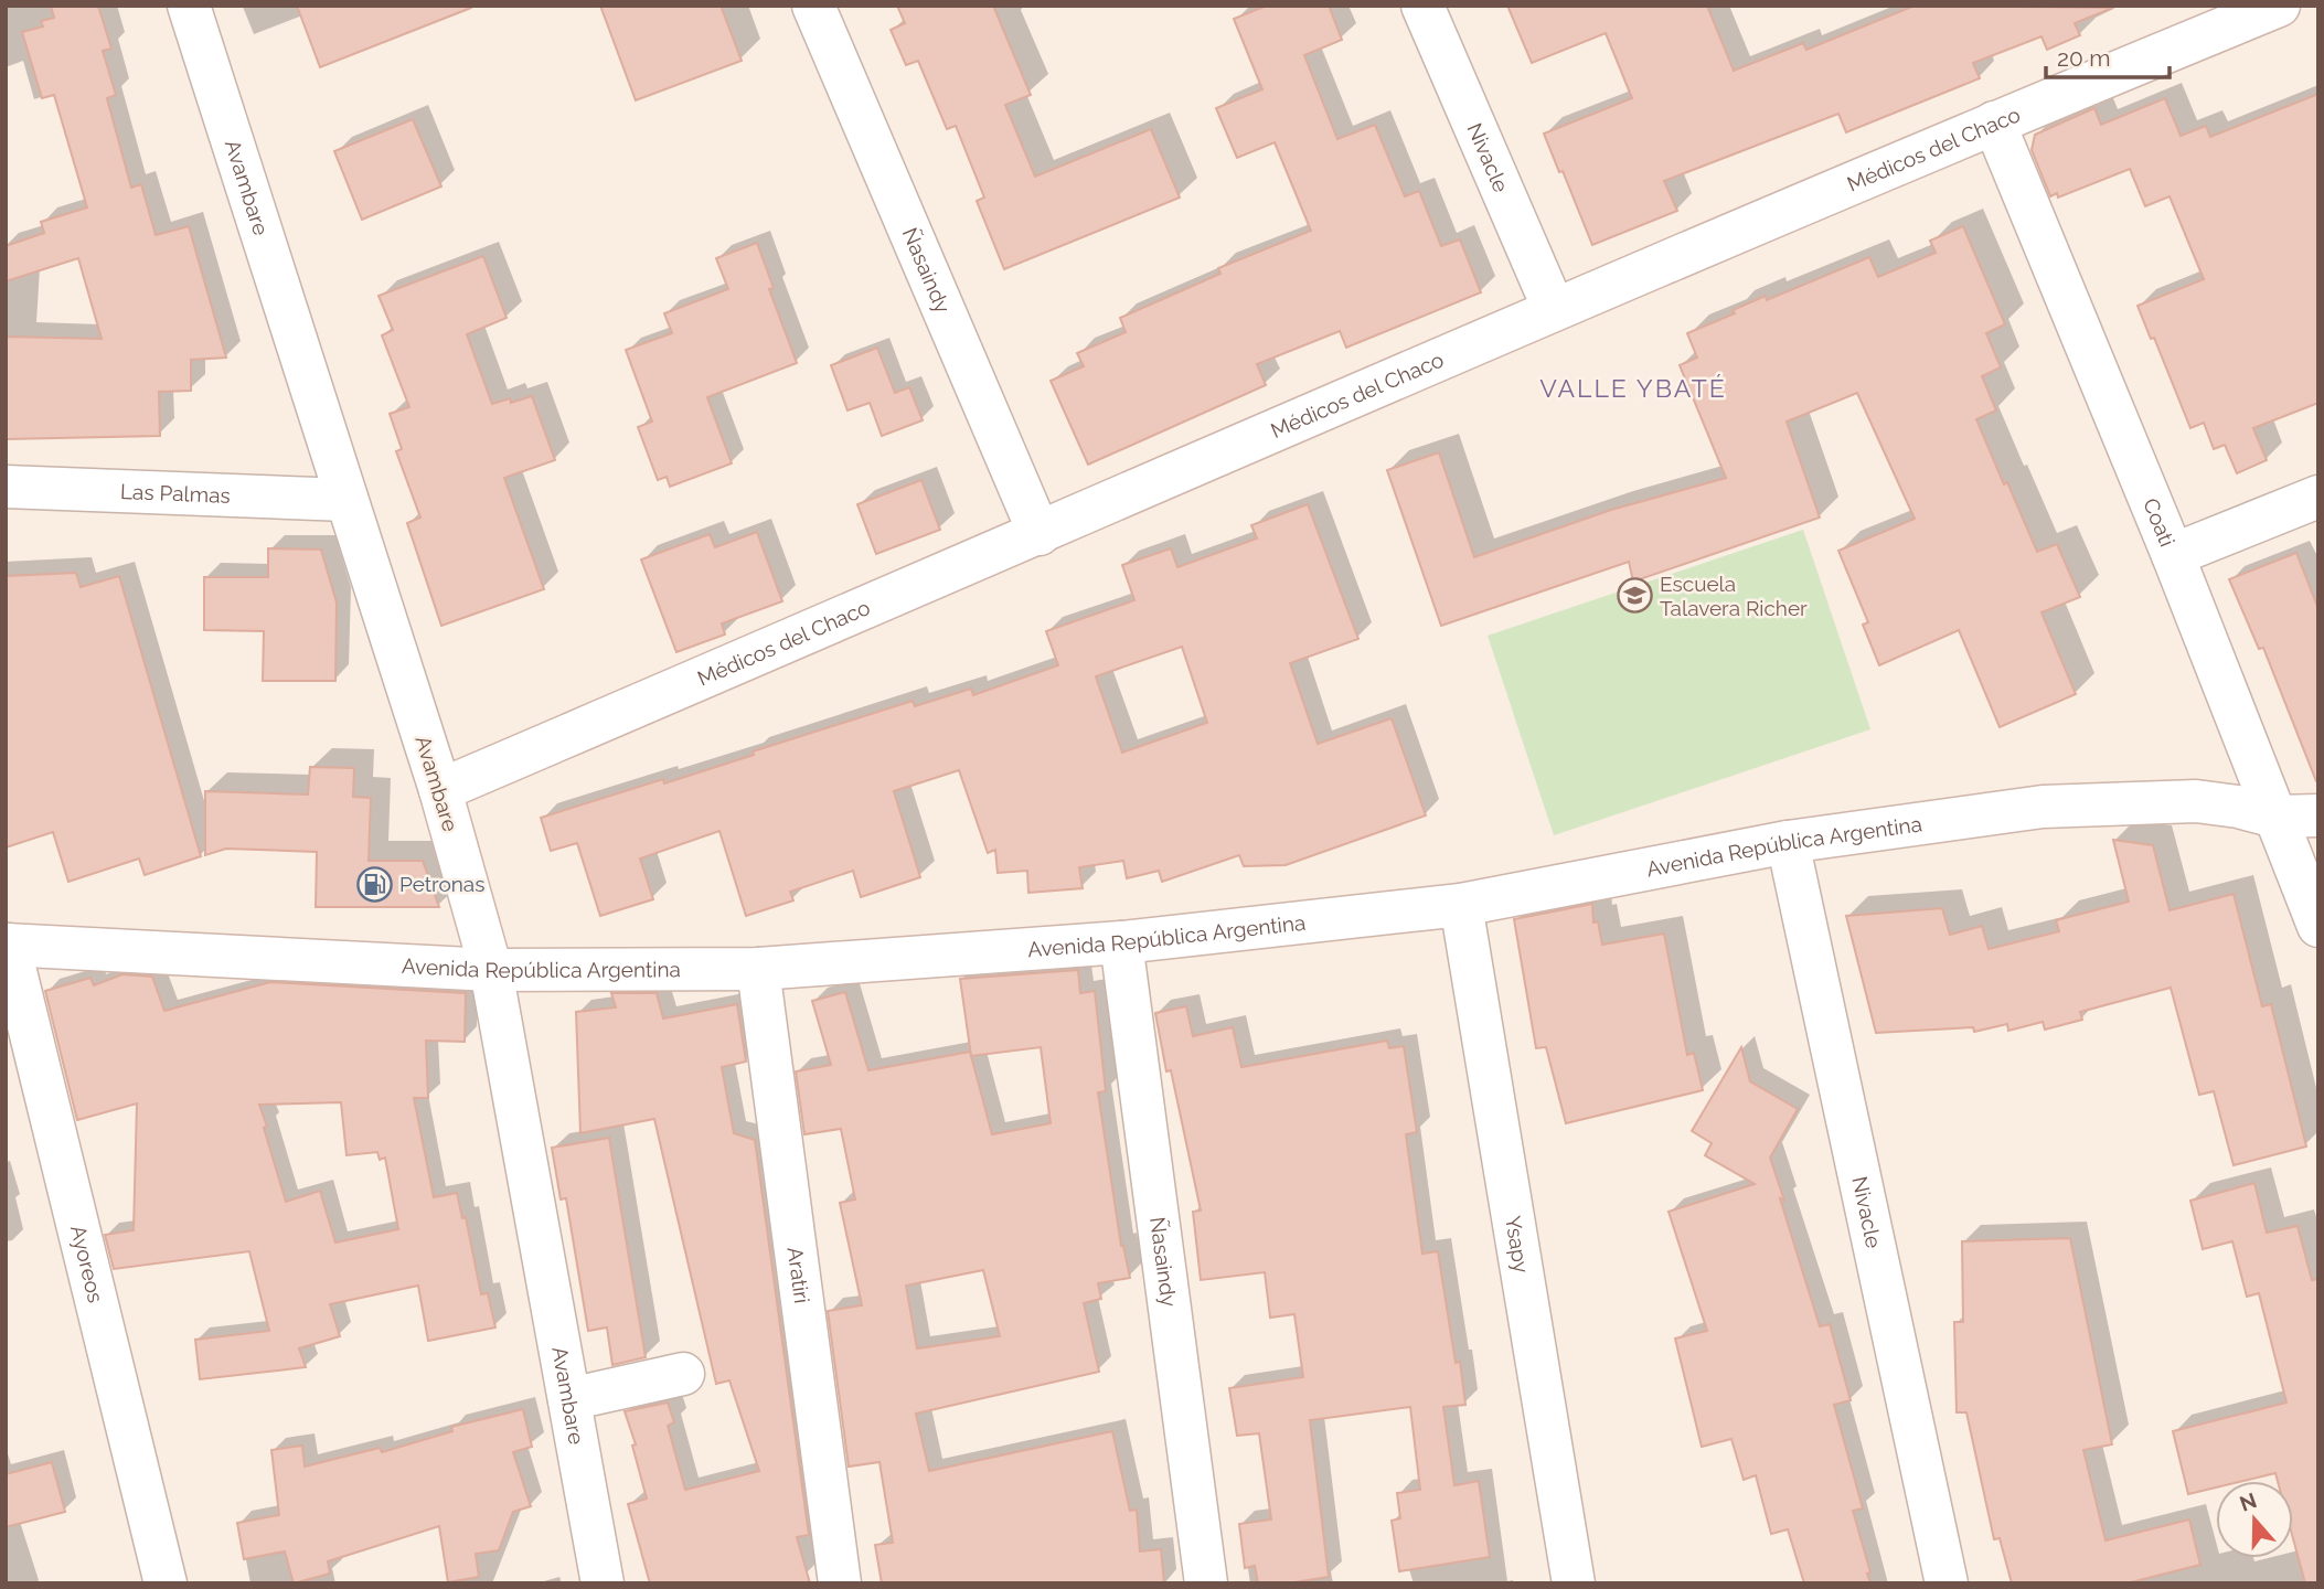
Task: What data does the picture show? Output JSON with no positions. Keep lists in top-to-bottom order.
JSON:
{
  "streets": {
    "street": [
      "Médicos del Chaco",
      "Nivacle",
      "Avambare",
      "Ñasaindy",
      "Las Palmas",
      "Coati",
      "Avenida República Argentina",
      "Ysapy",
      "Ayoreos",
      "Aratiri"
    ]
  },
  "crossings": [
    ["Médicos del Chaco", "Nivacle"],
    ["Médicos del Chaco", "Avambare"],
    ["Médicos del Chaco", "Ñasaindy"],
    ["Médicos del Chaco", "Coati"],
    ["Nivacle", "Avenida República Argentina"],
    ["Avambare", "Las Palmas"],
    ["Avambare", "Avenida República Argentina"],
    ["Ñasaindy", "Avenida República Argentina"],
    ["Coati", "Avenida República Argentina"],
    ["Avenida República Argentina", "Ysapy"],
    ["Avenida República Argentina", "Ayoreos"],
    ["Avenida República Argentina", "Aratiri"]
  ],
  "districts": ["VALLE YBATÉ"],
  "places": {
    "school or university": ["Escuela Talavera Richer"],
    "fuel station": ["Petronas"]
  },
  "scale_bar": "20 m",
  "north": "top"
}
